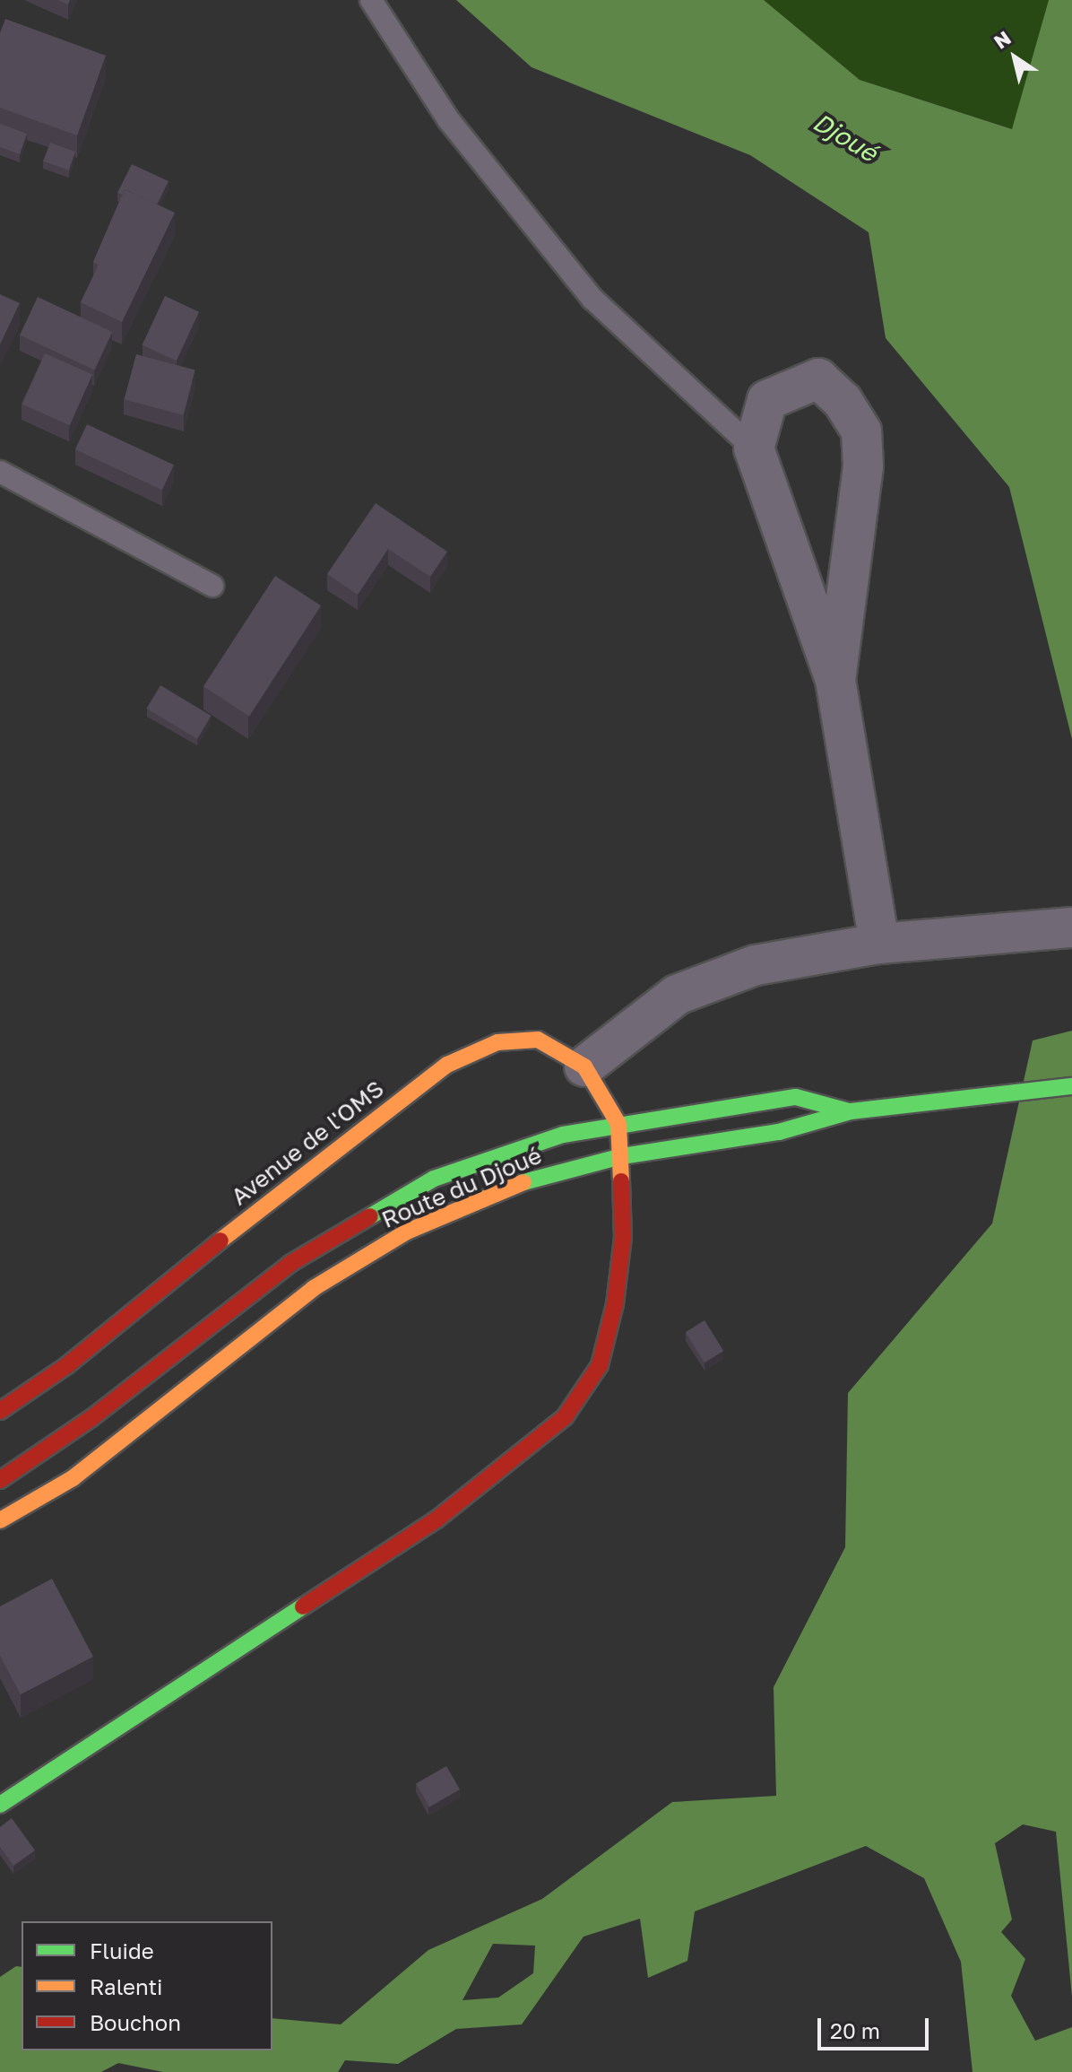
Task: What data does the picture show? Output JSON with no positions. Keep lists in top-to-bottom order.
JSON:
{
  "streets": {
    "main road": ["Avenue de l'OMS", "Route du Djoué"]
  },
  "crossings": [
    ["Avenue de l'OMS", "Route du Djoué"]
  ],
  "water": ["Djoué"],
  "legend": ["Fluide", "Ralenti", "Bouchon"],
  "scale_bar": "20 m",
  "north": "top left"
}
